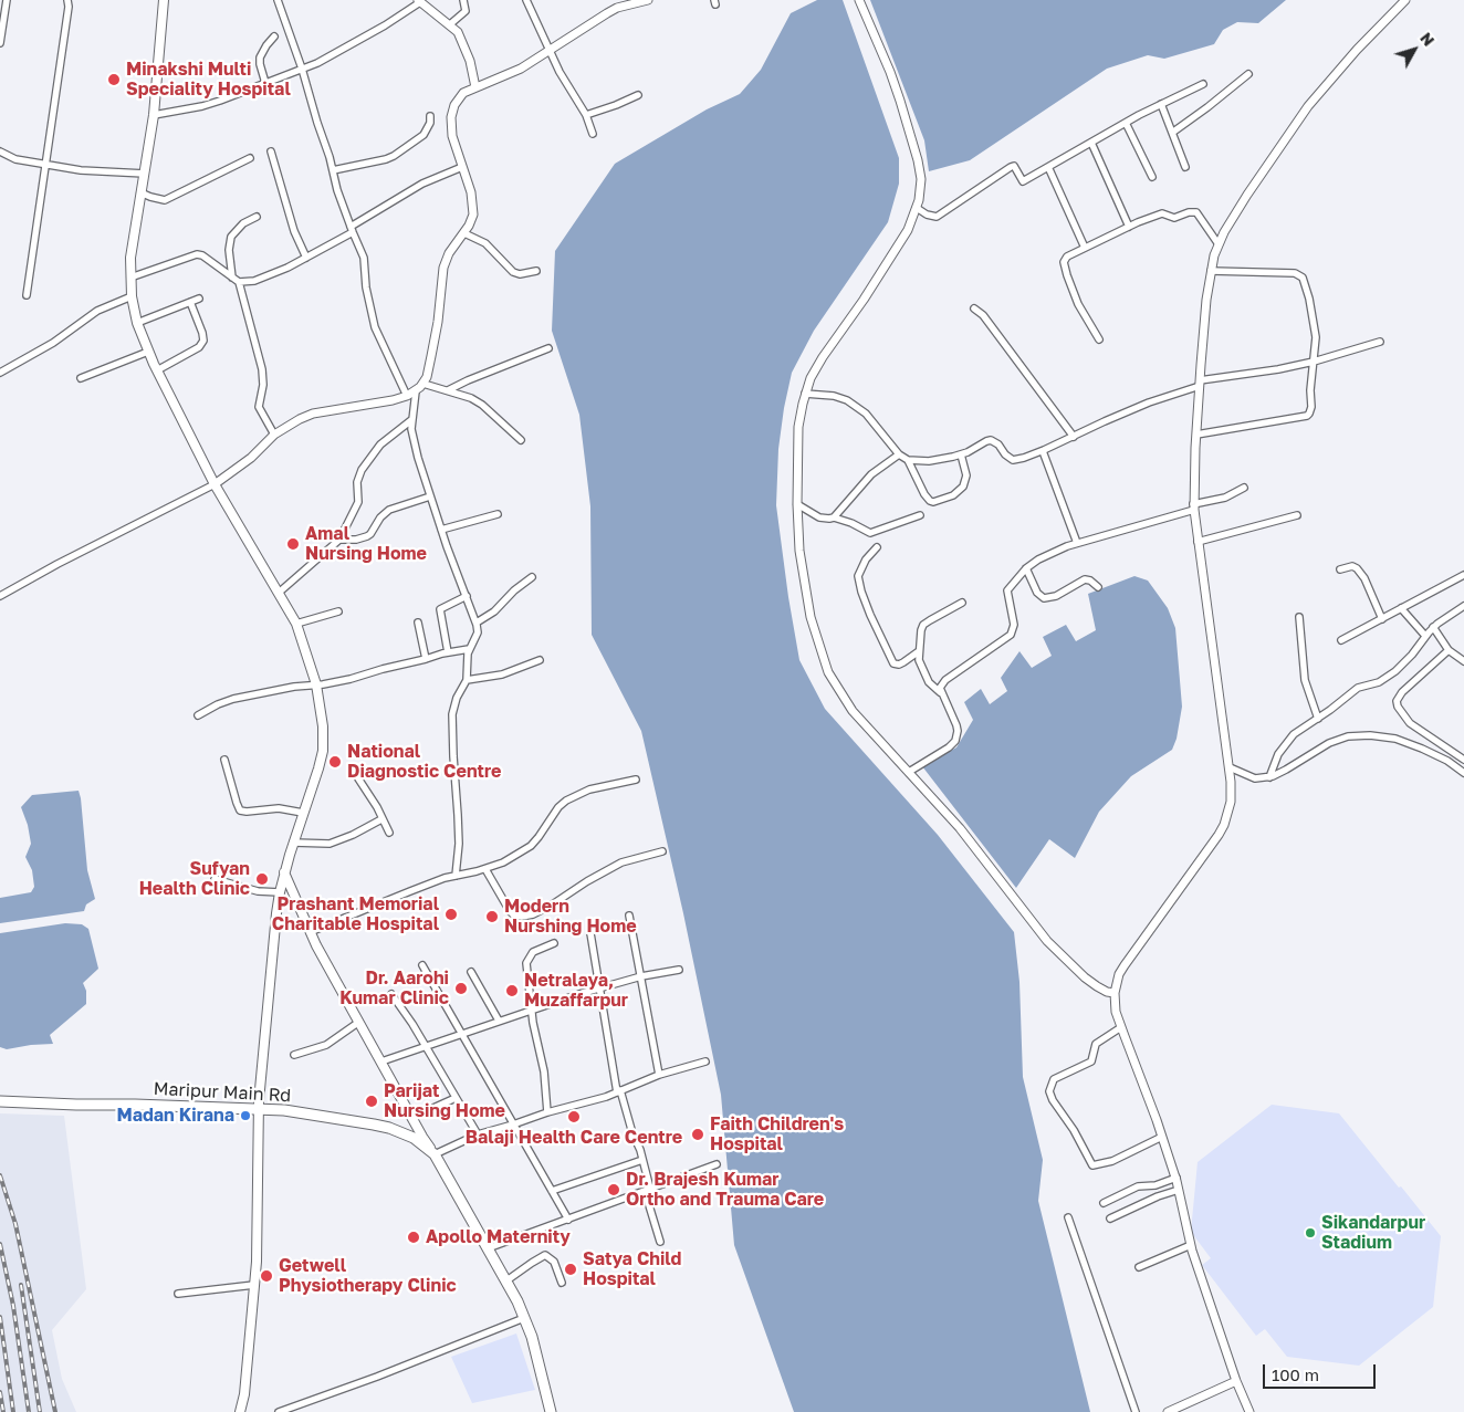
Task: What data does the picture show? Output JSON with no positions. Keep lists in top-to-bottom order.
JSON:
{
  "streets": {
    "main road": ["Maripur Main Rd"]
  },
  "places": [
    "Minakshi Multi Speciality Hospital",
    "Amal Nursing Home",
    "National Diagnostic Centre",
    "Sufyan Health Clinic",
    "Prashant Memorial Charitable Hospital",
    "Modern Nurshing Home",
    "Dr. Aarohi Kumar Clinic",
    "Netralaya, Muzaffarpur",
    "Parijat Nursing Home",
    "Madan Kirana",
    "Balaji Health Care Centre",
    "Faith Children's Hospital",
    "Dr. Brajesh Kumar Ortho and Trauma Care",
    "Sikandarpur Stadium",
    "Apollo Maternity",
    "Satya Child Hospital",
    "Getwell Physiotherapy Clinic"
  ],
  "scale_bar": "100 m",
  "north": "top right"
}
